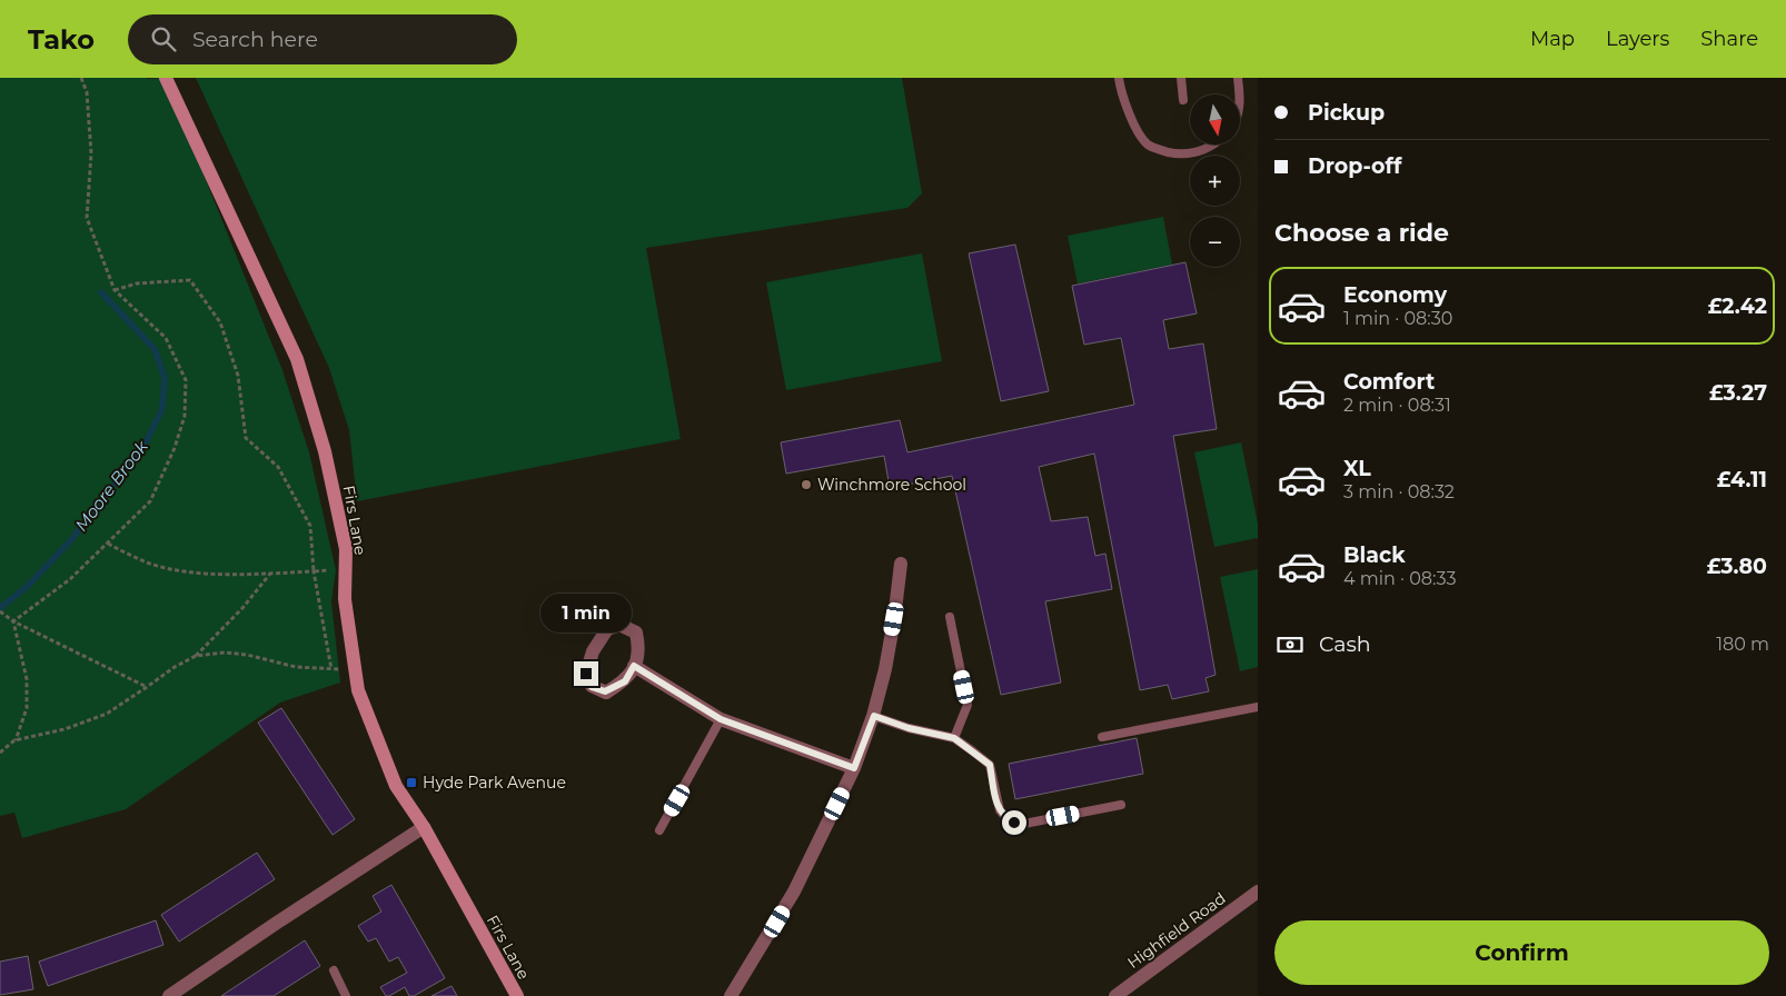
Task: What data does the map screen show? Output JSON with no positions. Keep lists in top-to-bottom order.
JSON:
{
  "streets": {
    "street": ["Firs Lane", "Highfield Road"]
  },
  "water": ["Moore Brook"],
  "places": {
    "other": ["Winchmore School"],
    "transit": ["Hyde Park Avenue"]
  },
  "north": "bottom",
  "page": {
    "header": "Tako",
    "search": "Search here",
    "nav": ["Map", "Layers", "Share"],
    "banner": ["Pickup", "Drop-off"],
    "map_buttons": ["+", "−"],
    "heading": "Choose a ride",
    "list": [
      {
        "name": "Economy",
        "note": "1 min · 08:30",
        "value": "£2.42"
      },
      {
        "name": "Comfort",
        "note": "2 min · 08:31",
        "value": "£3.27"
      },
      {
        "name": "XL",
        "note": "3 min · 08:32",
        "value": "£4.11"
      },
      {
        "name": "Black",
        "note": "4 min · 08:33",
        "value": "£3.80"
      }
    ],
    "bubble": "1 min",
    "pay": ["Cash", "180 m"],
    "buttons": "Confirm"
  }
}
